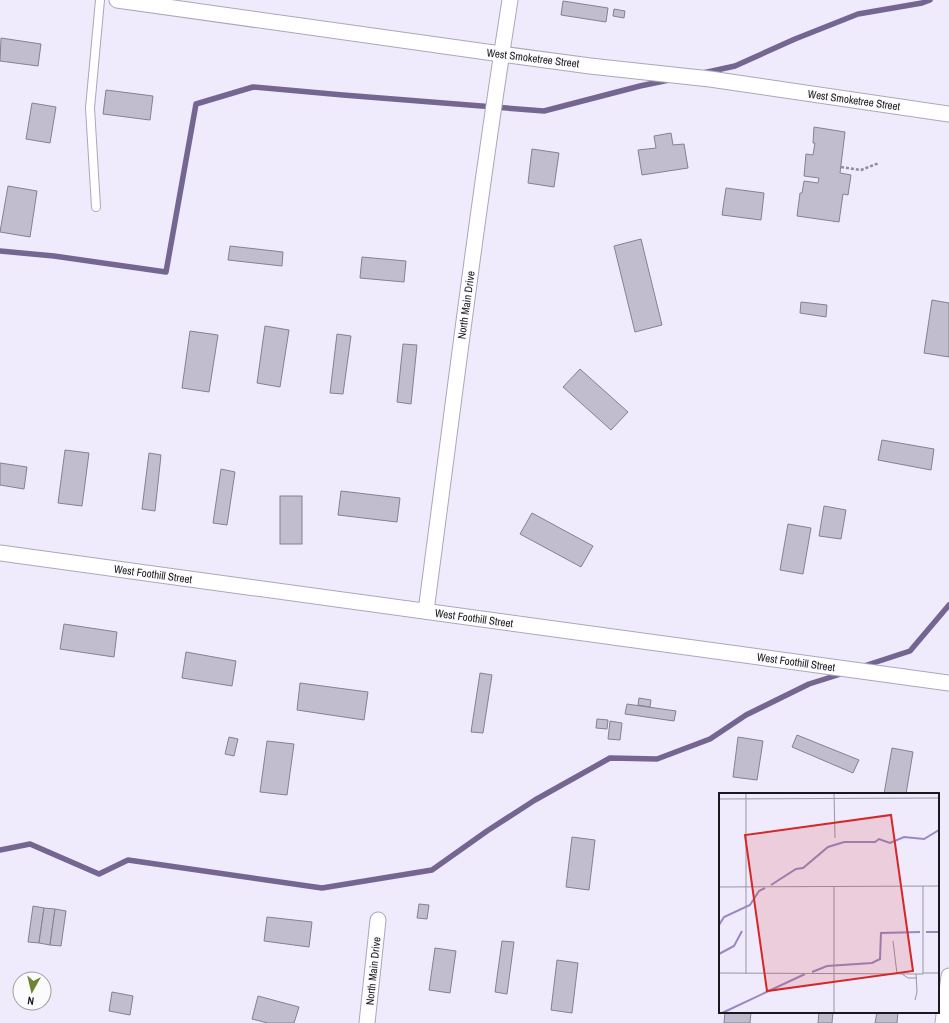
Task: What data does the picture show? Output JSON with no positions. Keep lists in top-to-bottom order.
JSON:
{
  "streets": {
    "street": ["West Smoketree Street", "North Main Drive", "West Foothill Street"]
  },
  "crossings": [
    ["West Smoketree Street", "North Main Drive"],
    ["North Main Drive", "West Foothill Street"]
  ],
  "north": "bottom"
}
